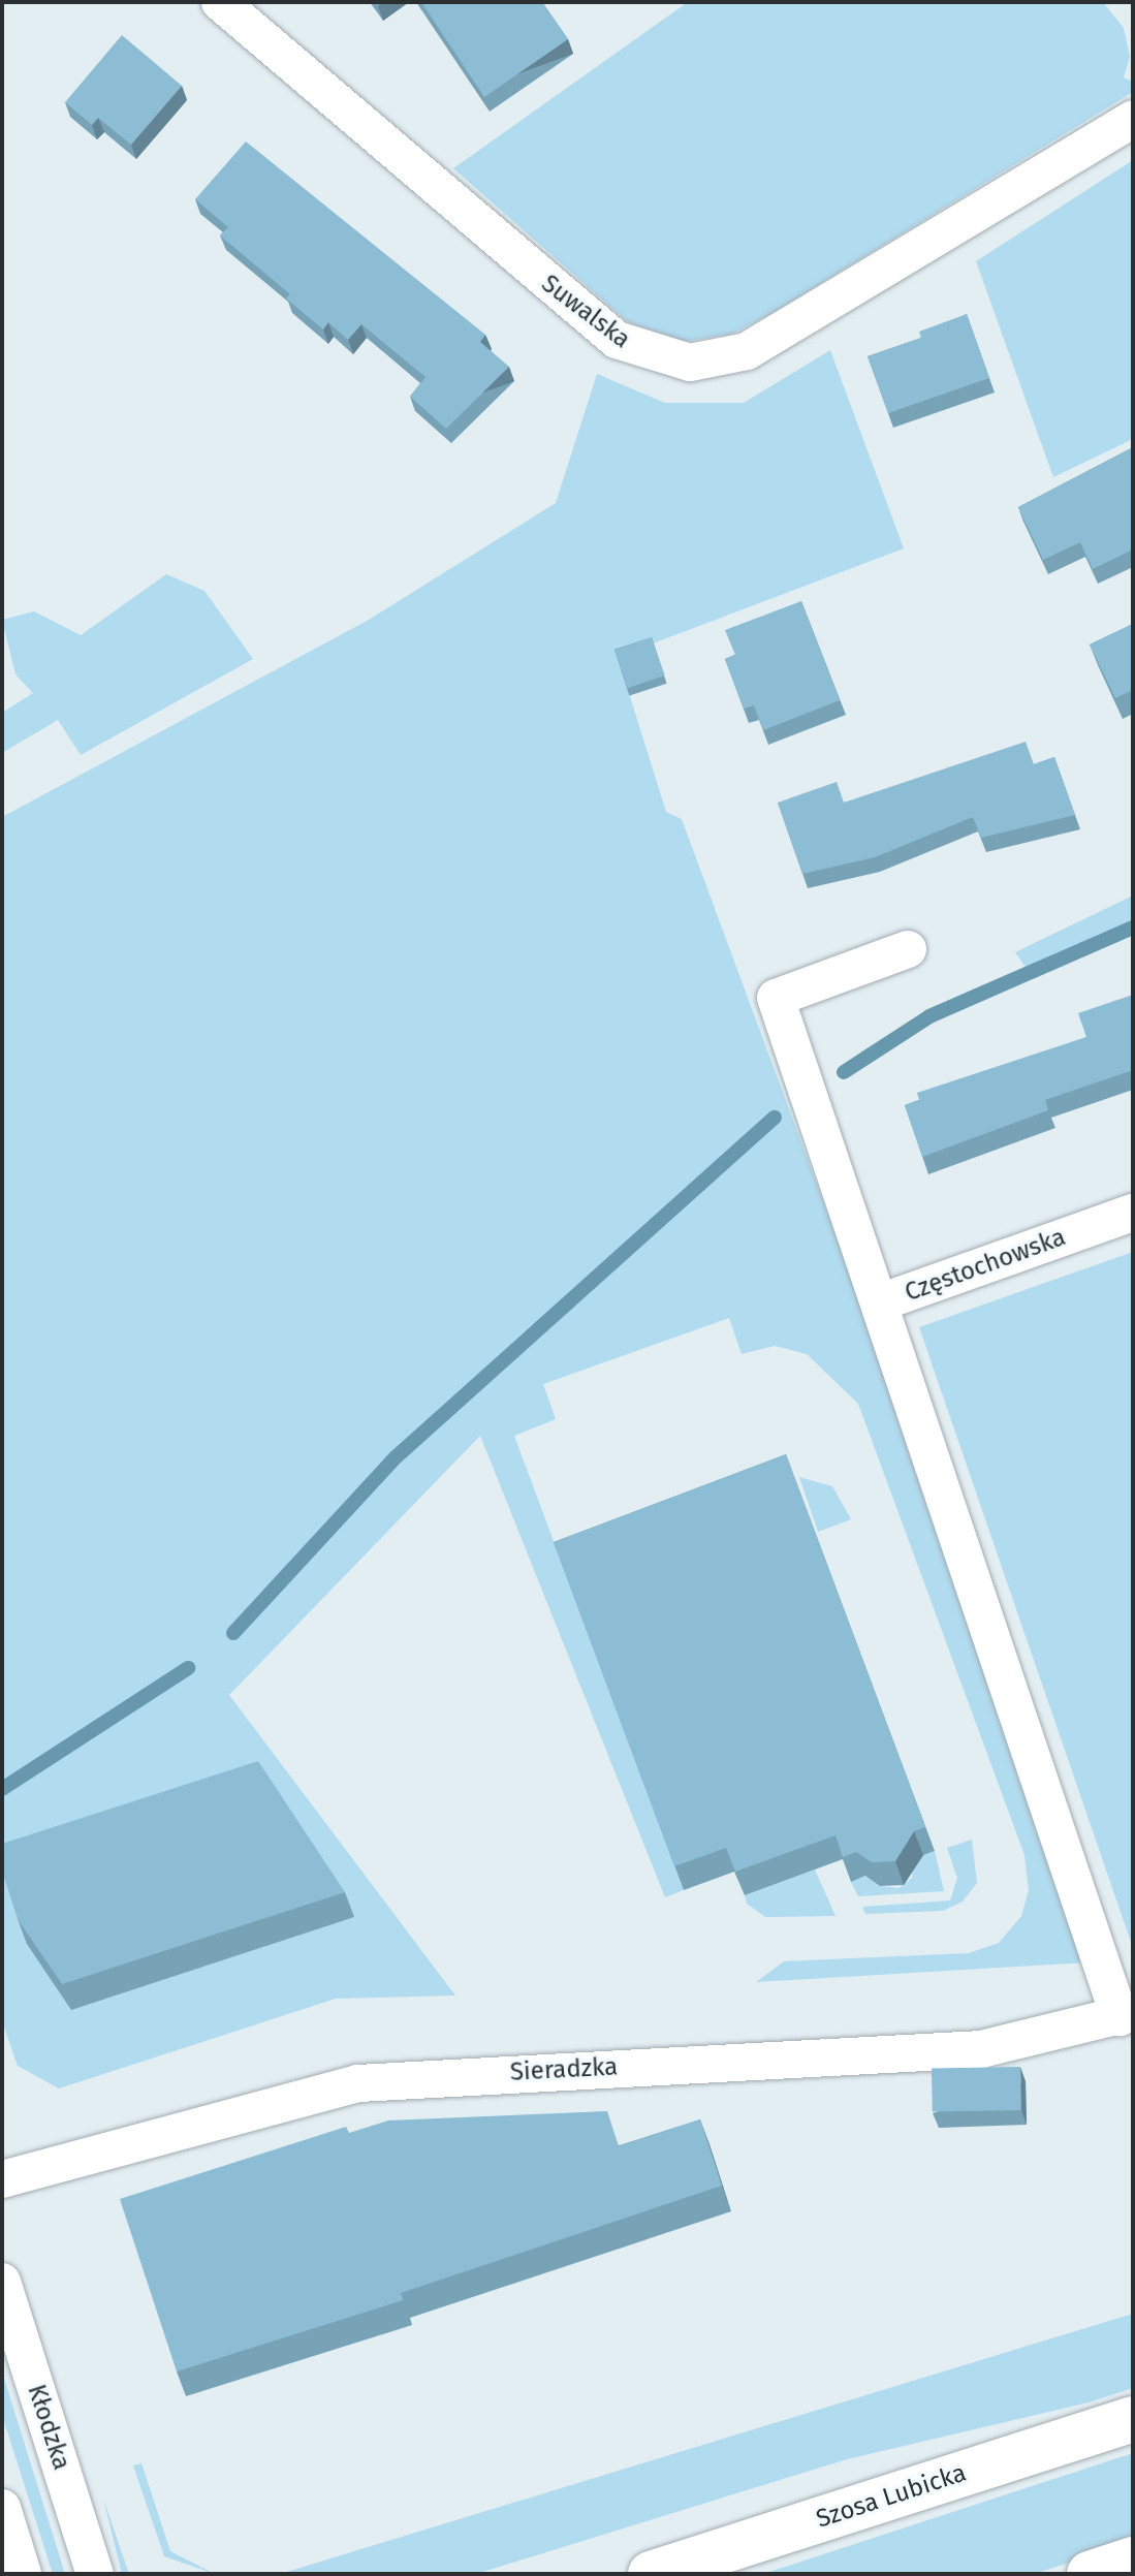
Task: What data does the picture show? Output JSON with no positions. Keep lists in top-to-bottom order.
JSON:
{
  "streets": {
    "main road": ["Szosa Lubicka"],
    "street": [
      "Suwalska",
      "Częstochowska",
      "Sieradzka",
      "Kłodzka"
    ]
  }
}
